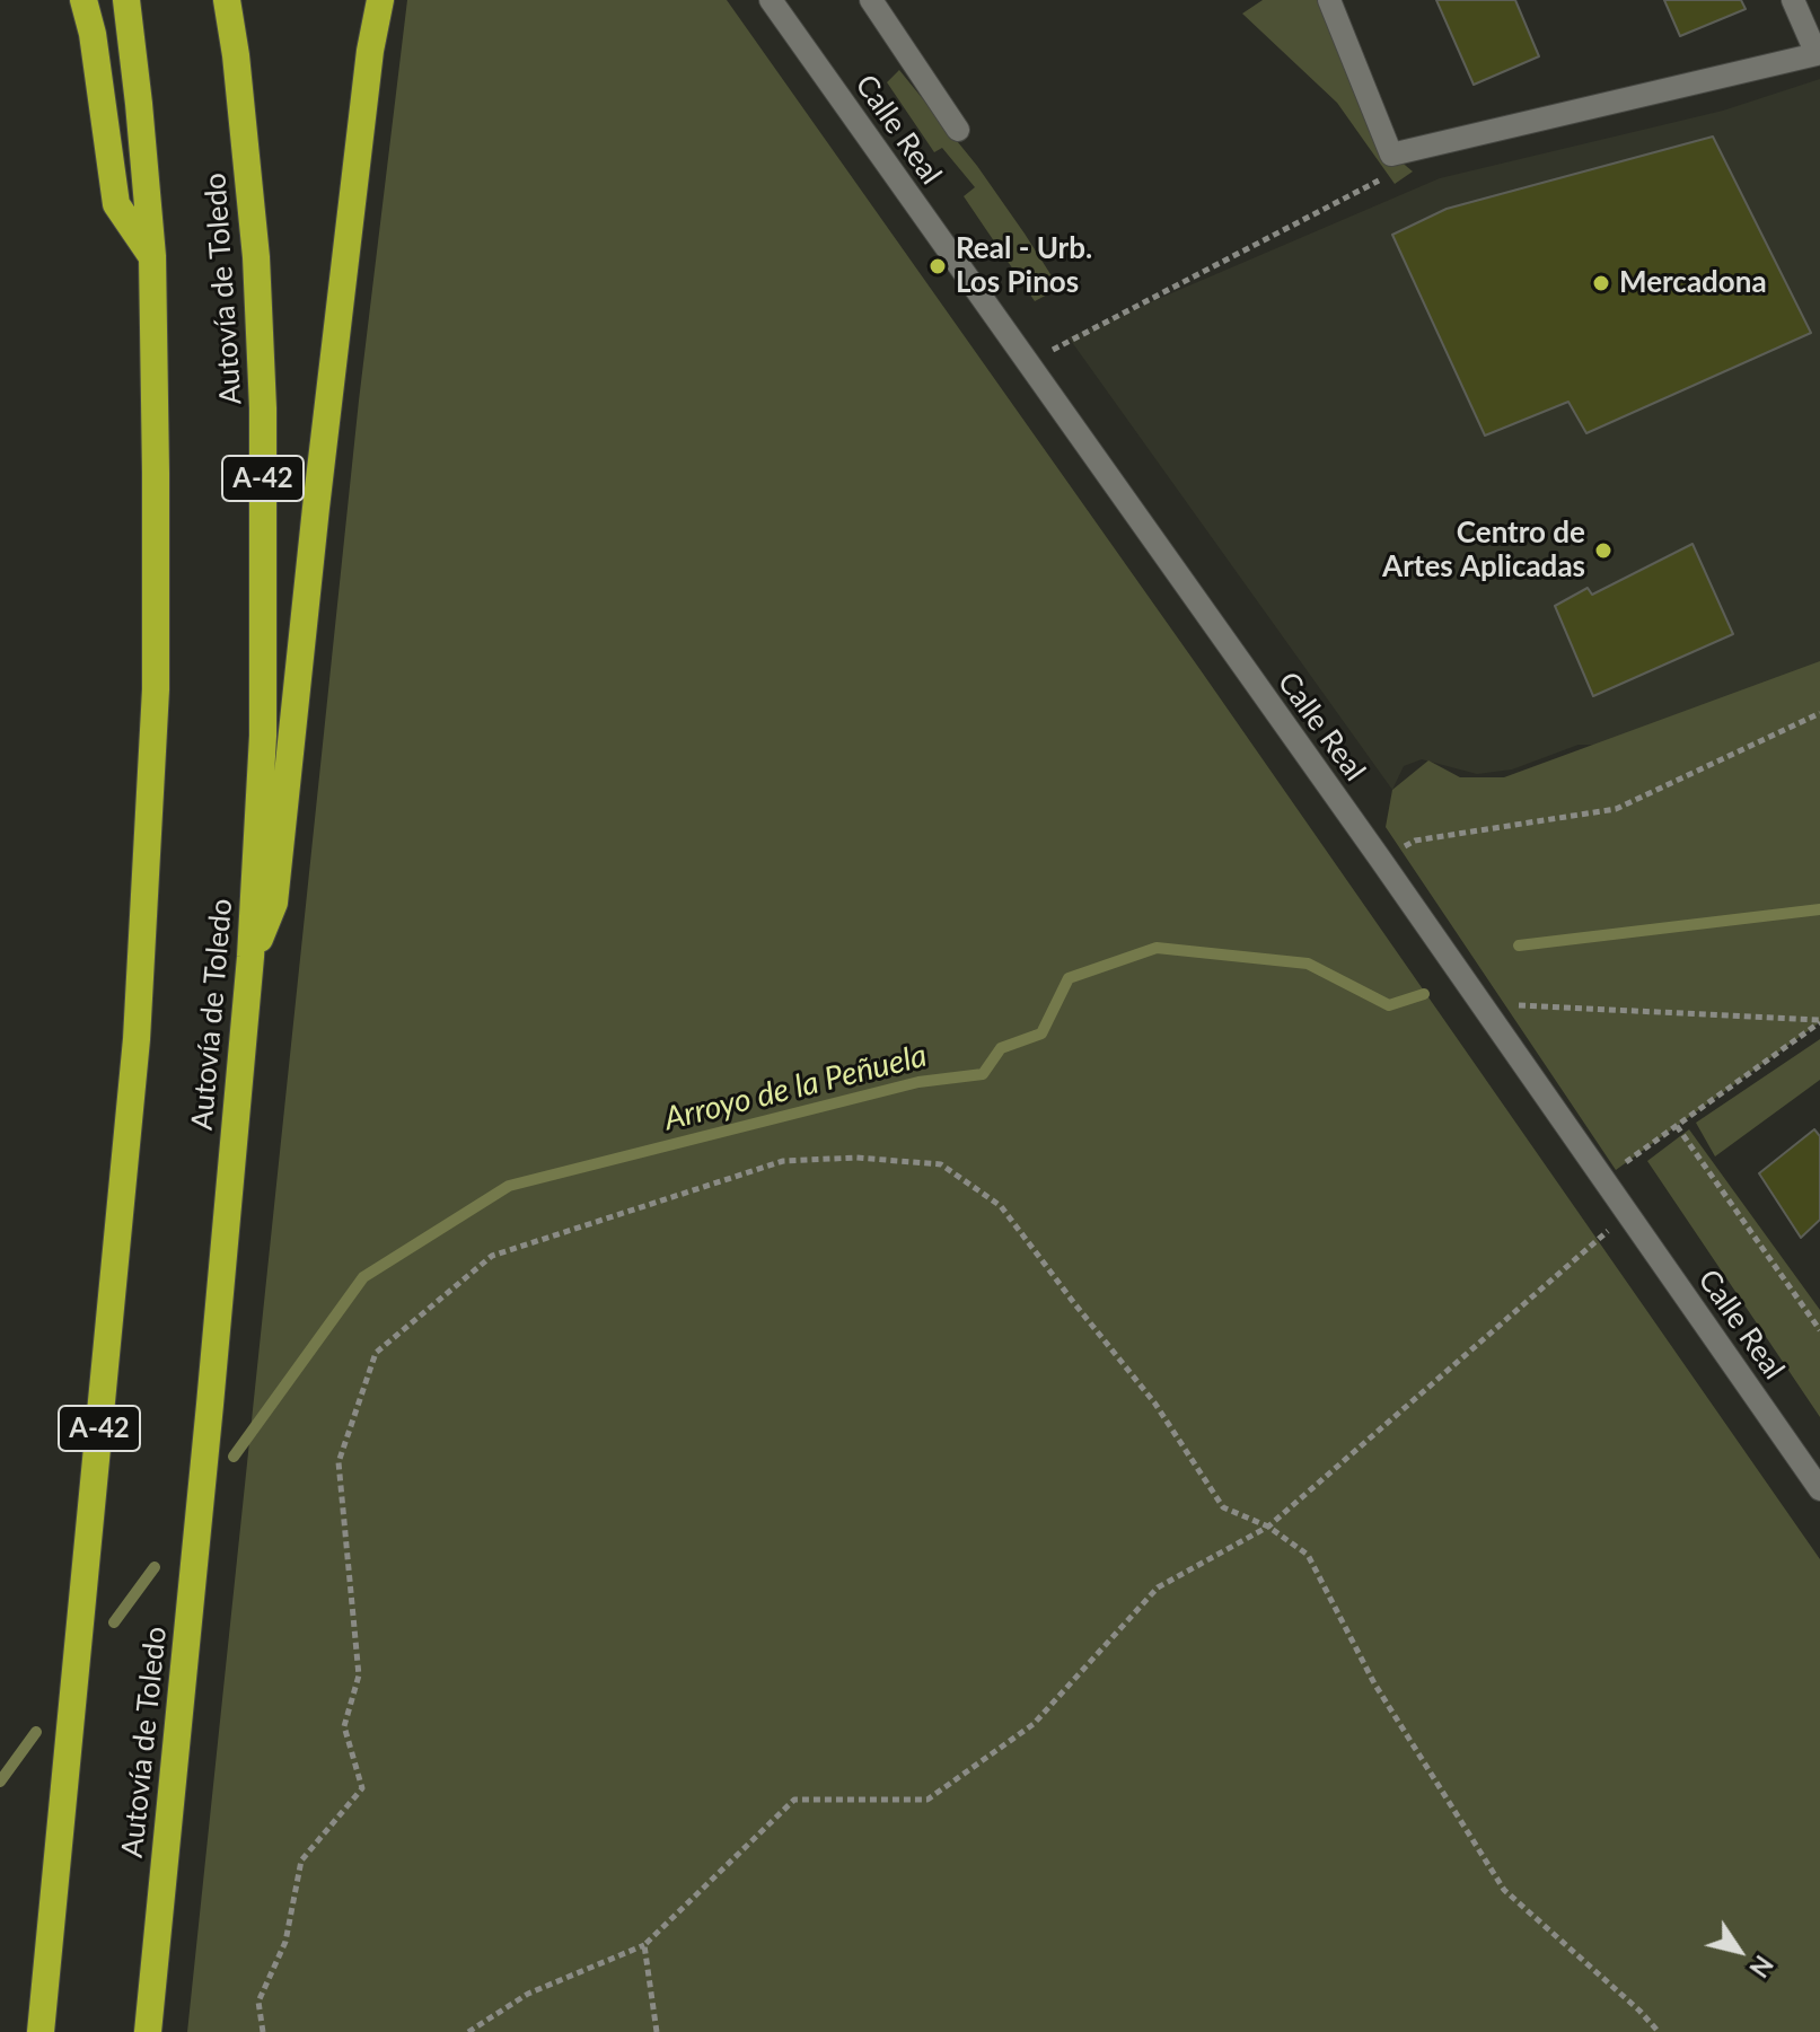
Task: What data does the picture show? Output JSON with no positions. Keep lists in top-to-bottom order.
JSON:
{
  "streets": {
    "highway": ["Autovía de Toledo", "A-42"],
    "street": ["Calle Real"]
  },
  "water": ["Arroyo de la Peñuela"],
  "places": ["Real - Urb. Los Pinos", "Mercadona", "Centro de Artes Aplicadas"],
  "north": "bottom right"
}
